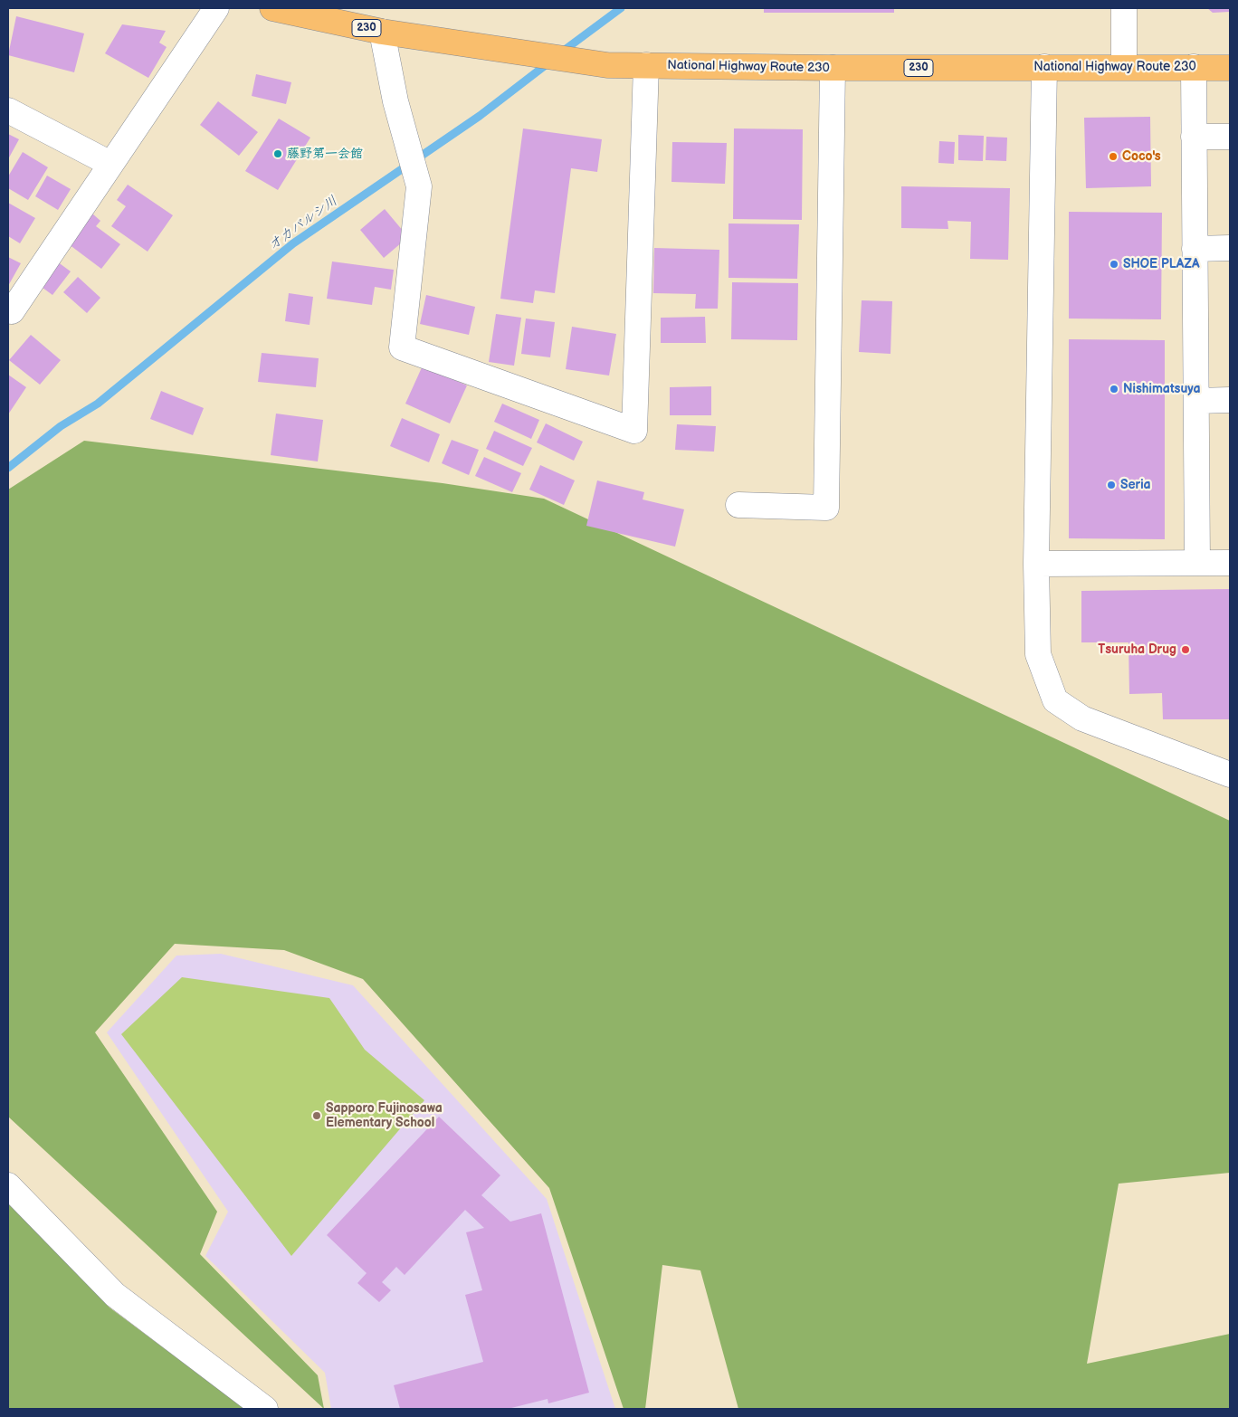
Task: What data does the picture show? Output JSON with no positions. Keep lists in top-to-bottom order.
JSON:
{
  "streets": {
    "highway": ["230", "National Highway Route 230"]
  },
  "water": ["オカバルシ川"],
  "places": [
    "藤野第一会館",
    "Coco's",
    "SHOE PLAZA",
    "Nishimatsuya",
    "Seria",
    "Tsuruha Drug",
    "Sapporo Fujinosawa Elementary School"
  ]
}
